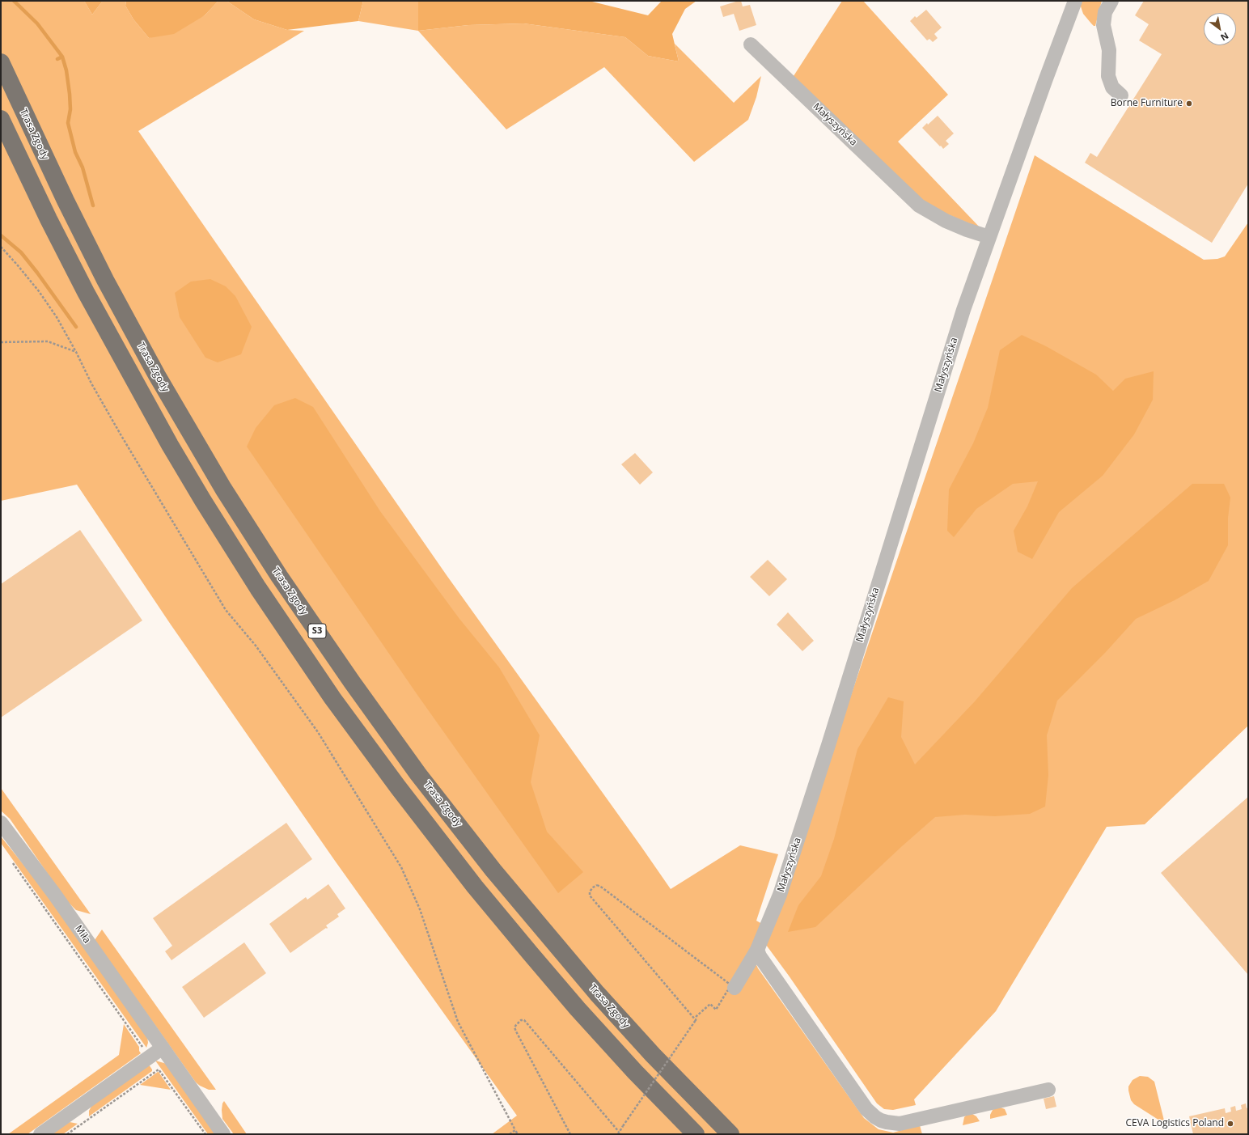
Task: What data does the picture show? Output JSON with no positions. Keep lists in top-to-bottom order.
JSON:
{
  "streets": {
    "highway": ["Trasa Zgody", "S3"],
    "street": ["Małyszyńska", "Miła"]
  },
  "places": ["Borne Furniture", "CEVA Logistics Poland"],
  "north": "bottom right"
}
